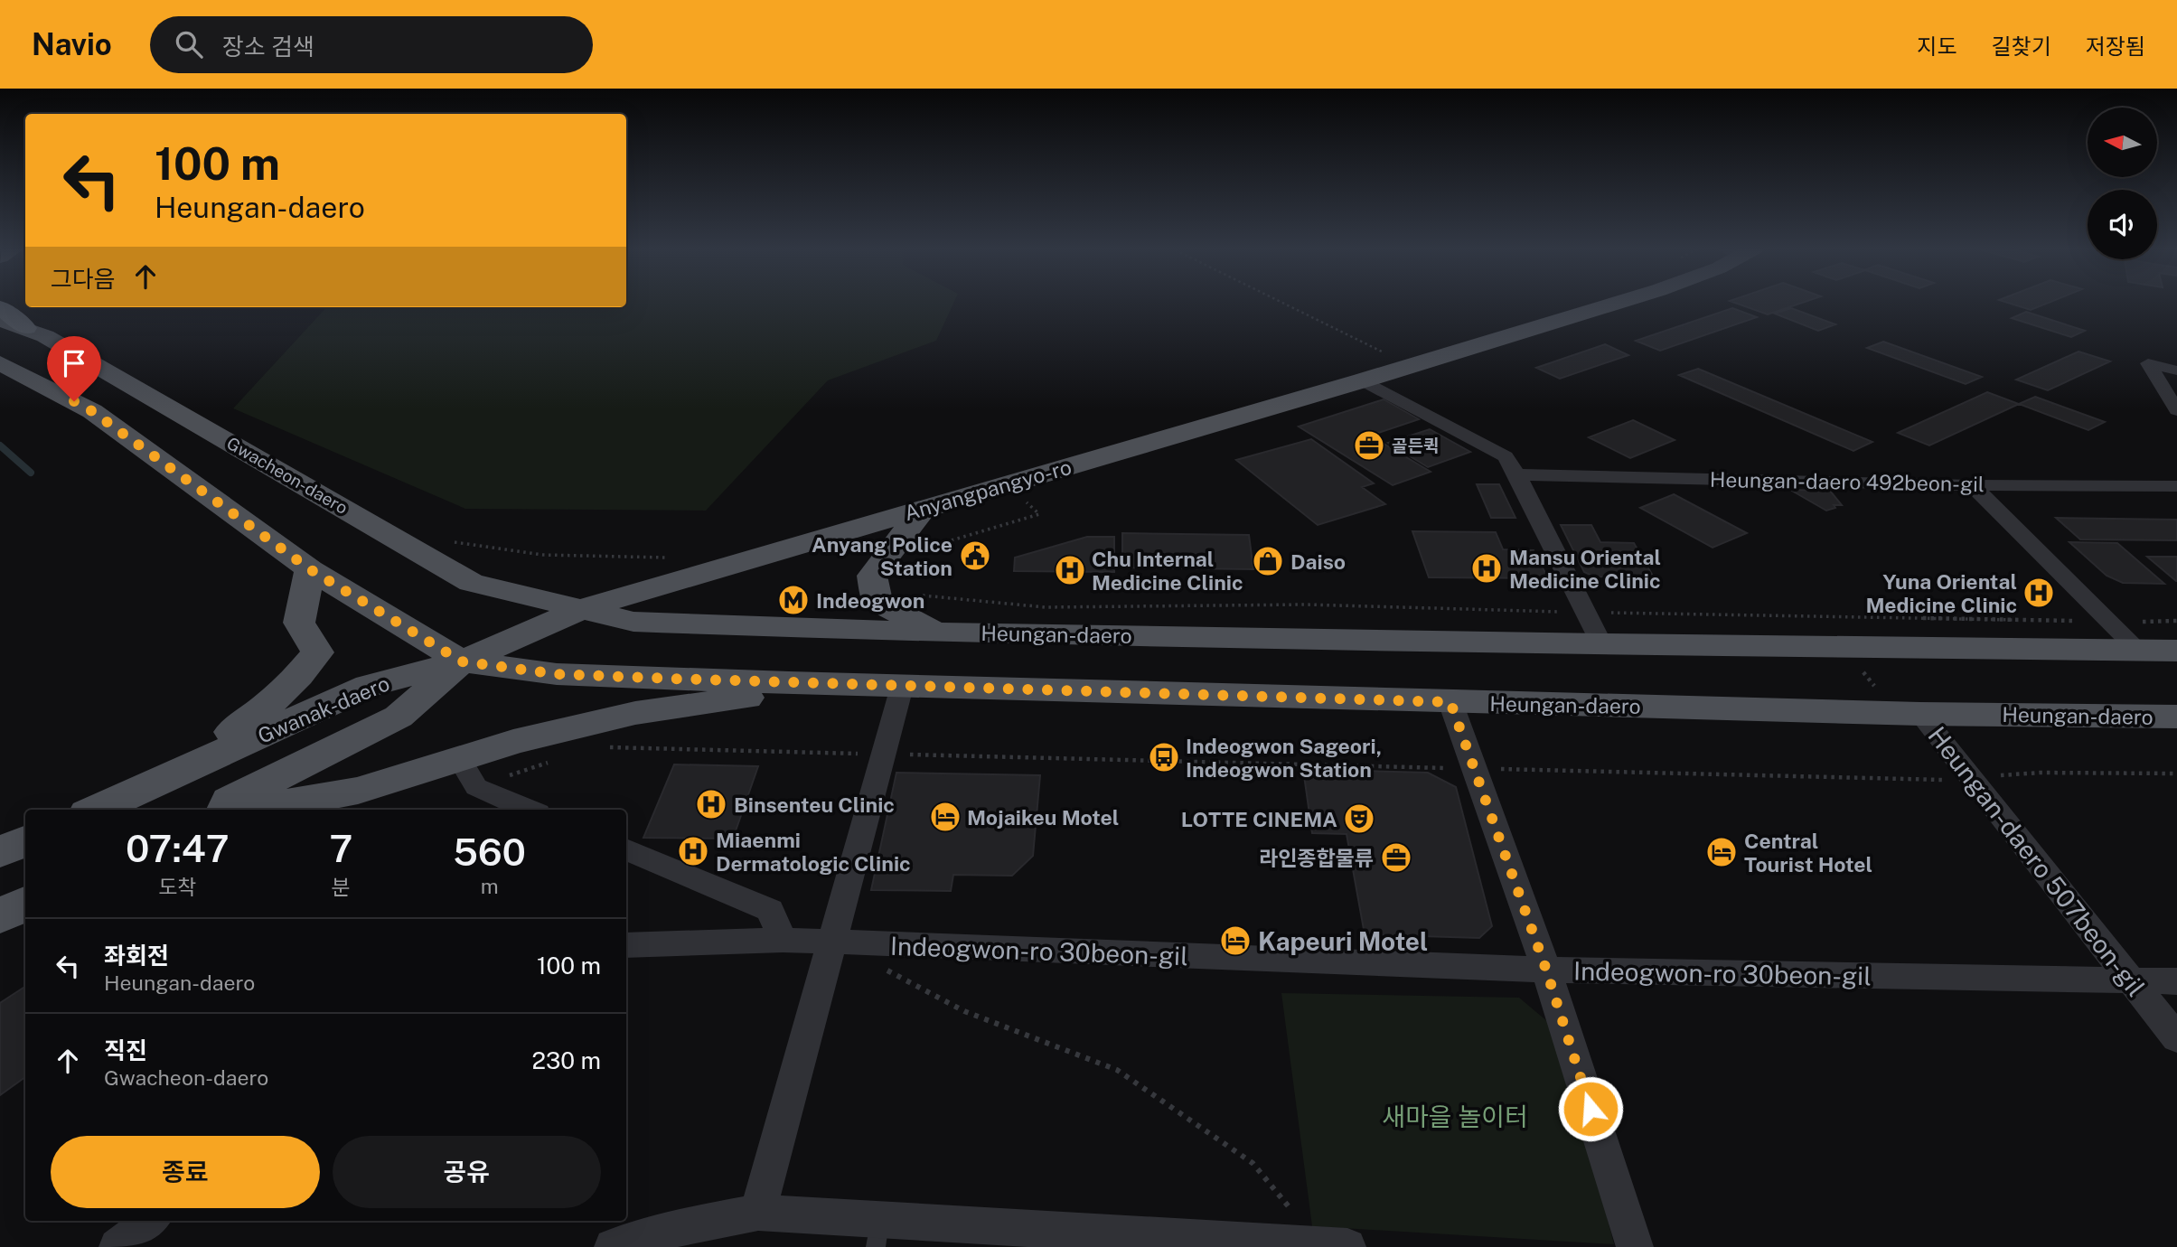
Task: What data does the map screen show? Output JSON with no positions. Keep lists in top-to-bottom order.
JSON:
{
  "streets": {
    "main road": [
      "Gwacheon-daero",
      "Anyangpangyo-ro",
      "Heungan-daero",
      "Gwanak-daero"
    ],
    "street": ["Heungan-daero 492beon-gil", "Heungan-daero 507beon-gil", "Indeogwon-ro 30beon-gil"]
  },
  "crossings": [
    ["Gwacheon-daero", "Anyangpangyo-ro"],
    ["Gwacheon-daero", "Heungan-daero"],
    ["Anyangpangyo-ro", "Heungan-daero"],
    ["Anyangpangyo-ro", "Gwanak-daero"],
    ["Heungan-daero", "Gwanak-daero"],
    ["Heungan-daero", "Heungan-daero 507beon-gil"],
    ["Heungan-daero 507beon-gil", "Indeogwon-ro 30beon-gil"]
  ],
  "parks": ["새마을 놀이터"],
  "places": {
    "office": ["골든퀵", "라인종합물류"],
    "public building": ["Anyang Police Station"],
    "shop": ["Daiso"],
    "hospital": [
      "Mansu Oriental Medicine Clinic",
      "Chu Internal Medicine Clinic",
      "Yuna Oriental Medicine Clinic",
      "Binsenteu Clinic",
      "Miaenmi Dermatologic Clinic"
    ],
    "metro station": ["Indeogwon"],
    "bus stop": ["Indeogwon Sageori, Indeogwon Station"],
    "hotel": ["Mojaikeu Motel", "Central Tourist Hotel", "Kapeuri Motel"],
    "theatre": ["LOTTE CINEMA"]
  },
  "north": "left",
  "page": {
    "header": "Navio",
    "search": "장소 검색",
    "nav": ["지도", "길찾기", "저장됨"],
    "turn": ["100 m", "Heungan-daero"],
    "then": "그다음",
    "eta": [
      "07:47",
      "도착",
      "7",
      "분",
      "560",
      "m"
    ],
    "list": [
      {
        "name": "좌회전",
        "note": "Heungan-daero",
        "value": "100 m"
      },
      {
        "name": "직진",
        "note": "Gwacheon-daero",
        "value": "230 m"
      }
    ],
    "buttons": ["종료", "공유"]
  }
}
